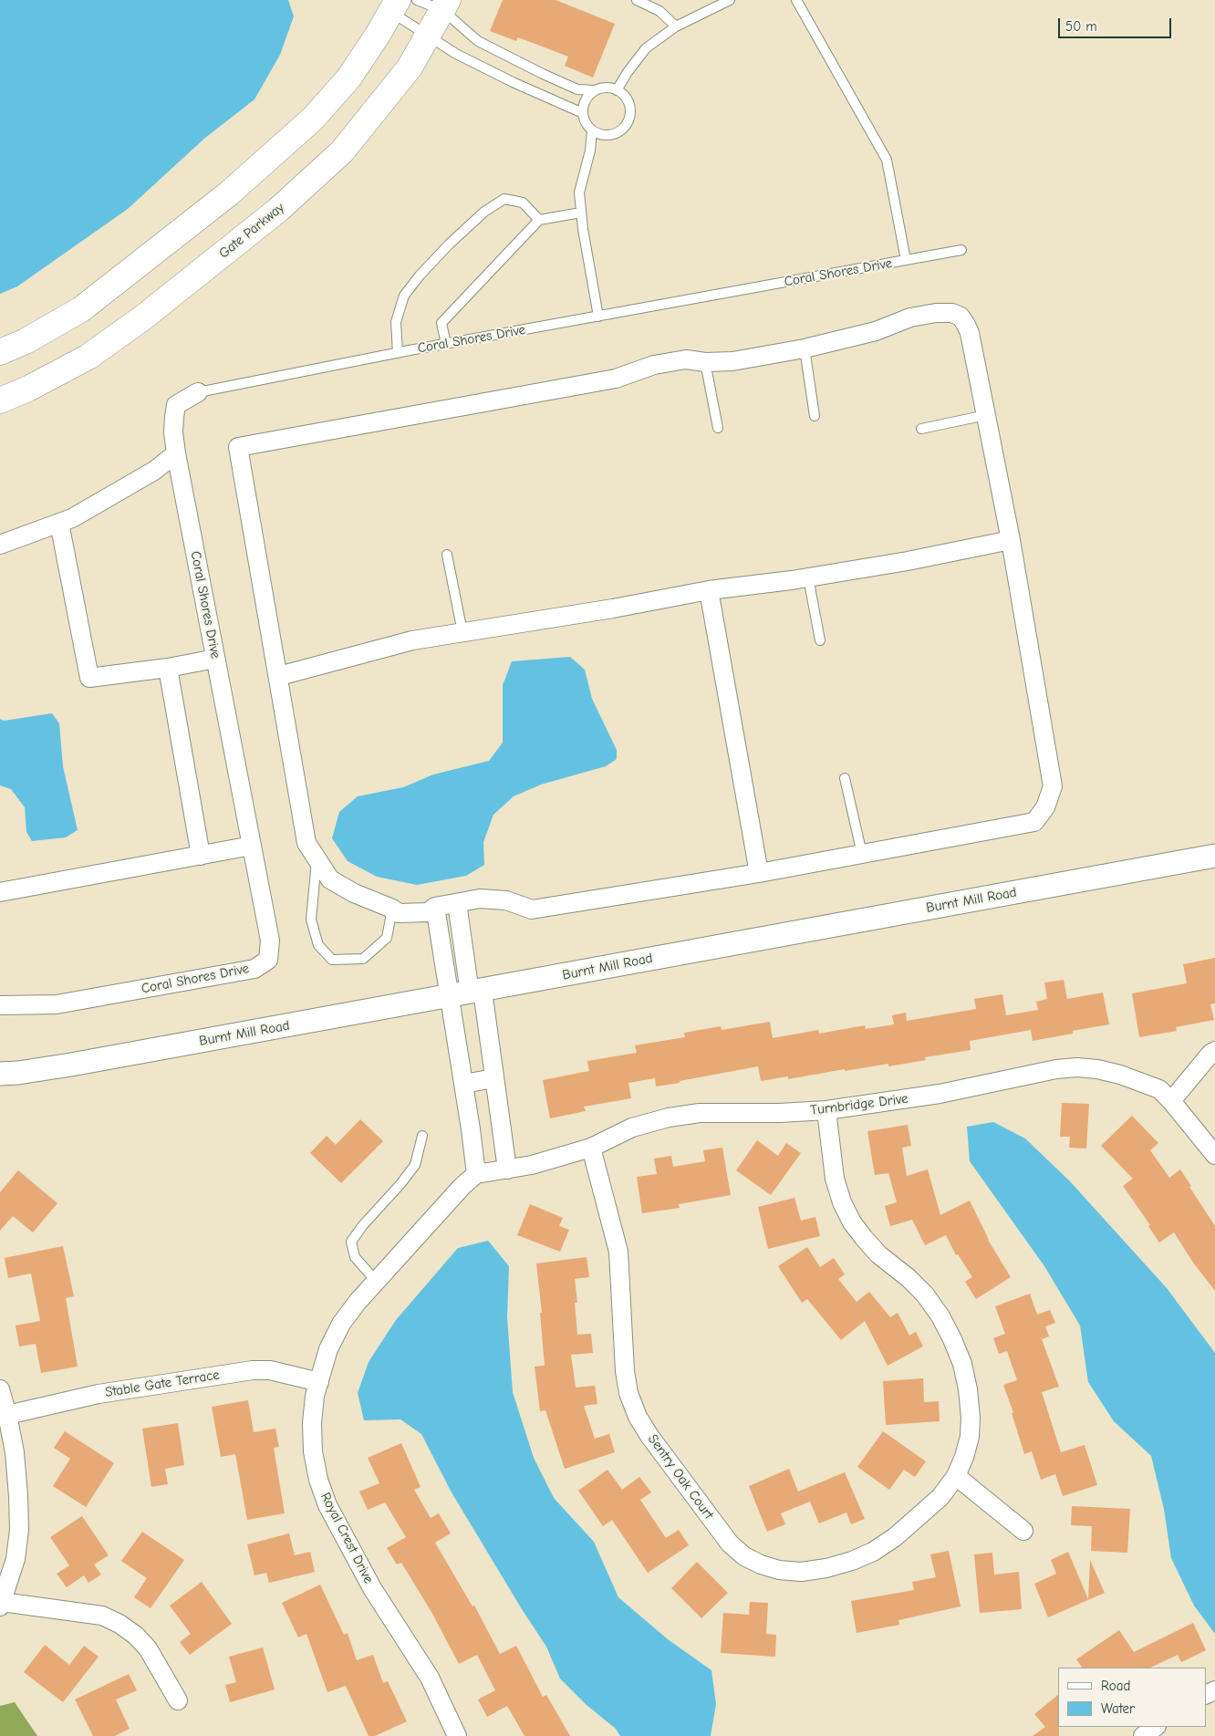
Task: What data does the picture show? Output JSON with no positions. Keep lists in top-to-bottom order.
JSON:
{
  "streets": {
    "main road": ["Gate Parkway"],
    "street": [
      "Coral Shores Drive",
      "Burnt Mill Road",
      "Turnbridge Drive",
      "Stable Gate Terrace",
      "Sentry Oak Court",
      "Royal Crest Drive"
    ]
  },
  "crossings": [
    ["Turnbridge Drive", "Sentry Oak Court"],
    ["Turnbridge Drive", "Royal Crest Drive"],
    ["Stable Gate Terrace", "Royal Crest Drive"]
  ],
  "legend": ["Road", "Water"],
  "scale_bar": "50 m"
}
